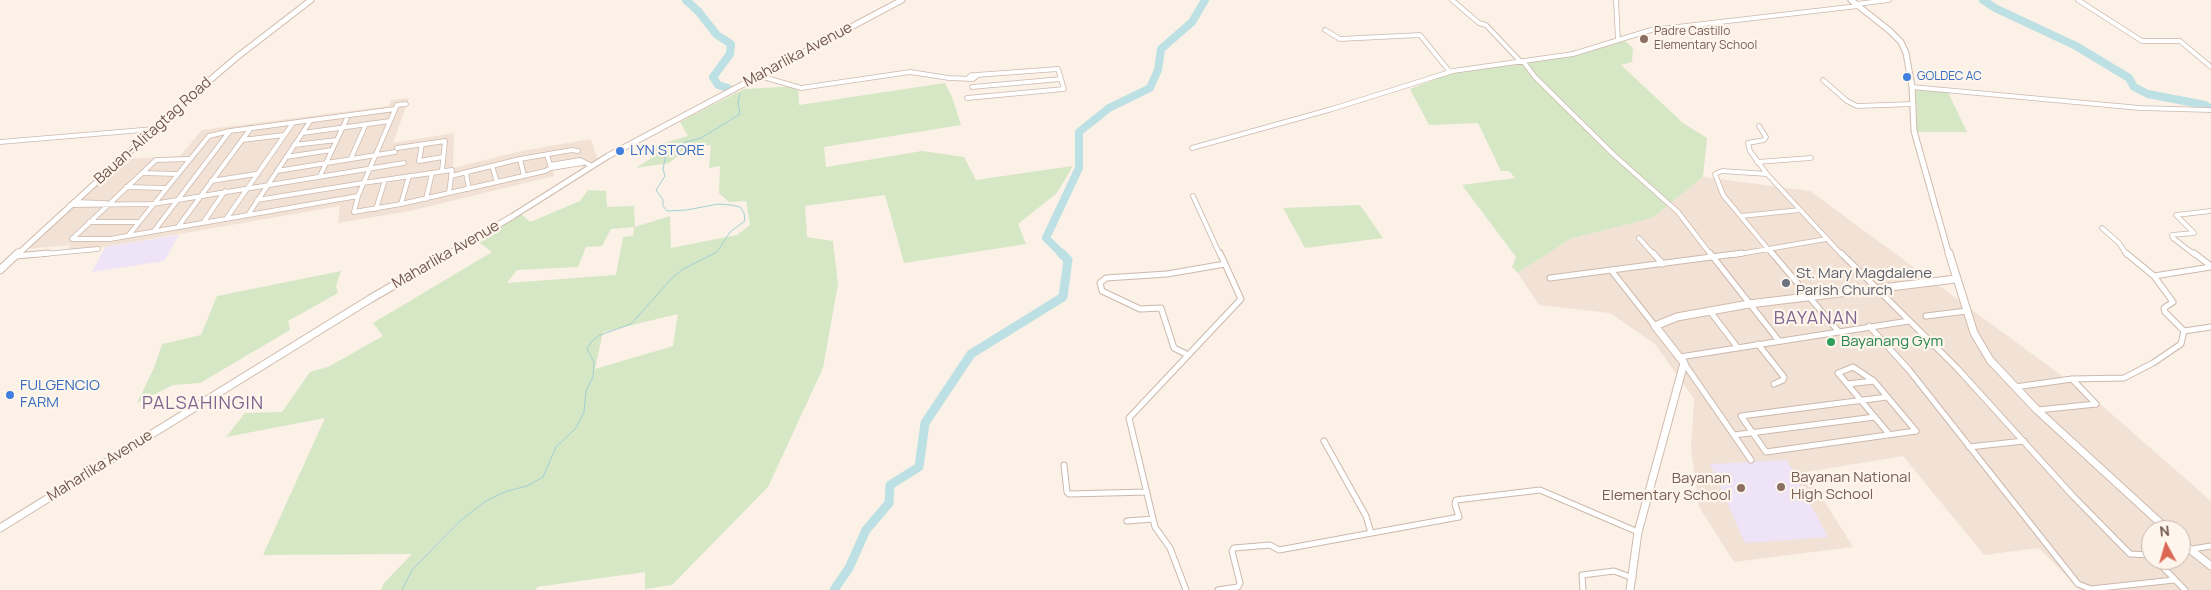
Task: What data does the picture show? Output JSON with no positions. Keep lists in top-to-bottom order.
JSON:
{
  "streets": {
    "main road": ["Maharlika Avenue", "Bauan-Alitagtag Road"]
  },
  "districts": ["BAYANAN", "PALSAHINGIN"],
  "places": [
    "Padre Castillo Elementary School",
    "GOLDEC AC",
    "LYN STORE",
    "St. Mary Magdalene Parish Church",
    "Bayanang Gym",
    "FULGENCIO FARM",
    "Bayanan National High School",
    "Bayanan Elementary School"
  ],
  "north": "top"
}
